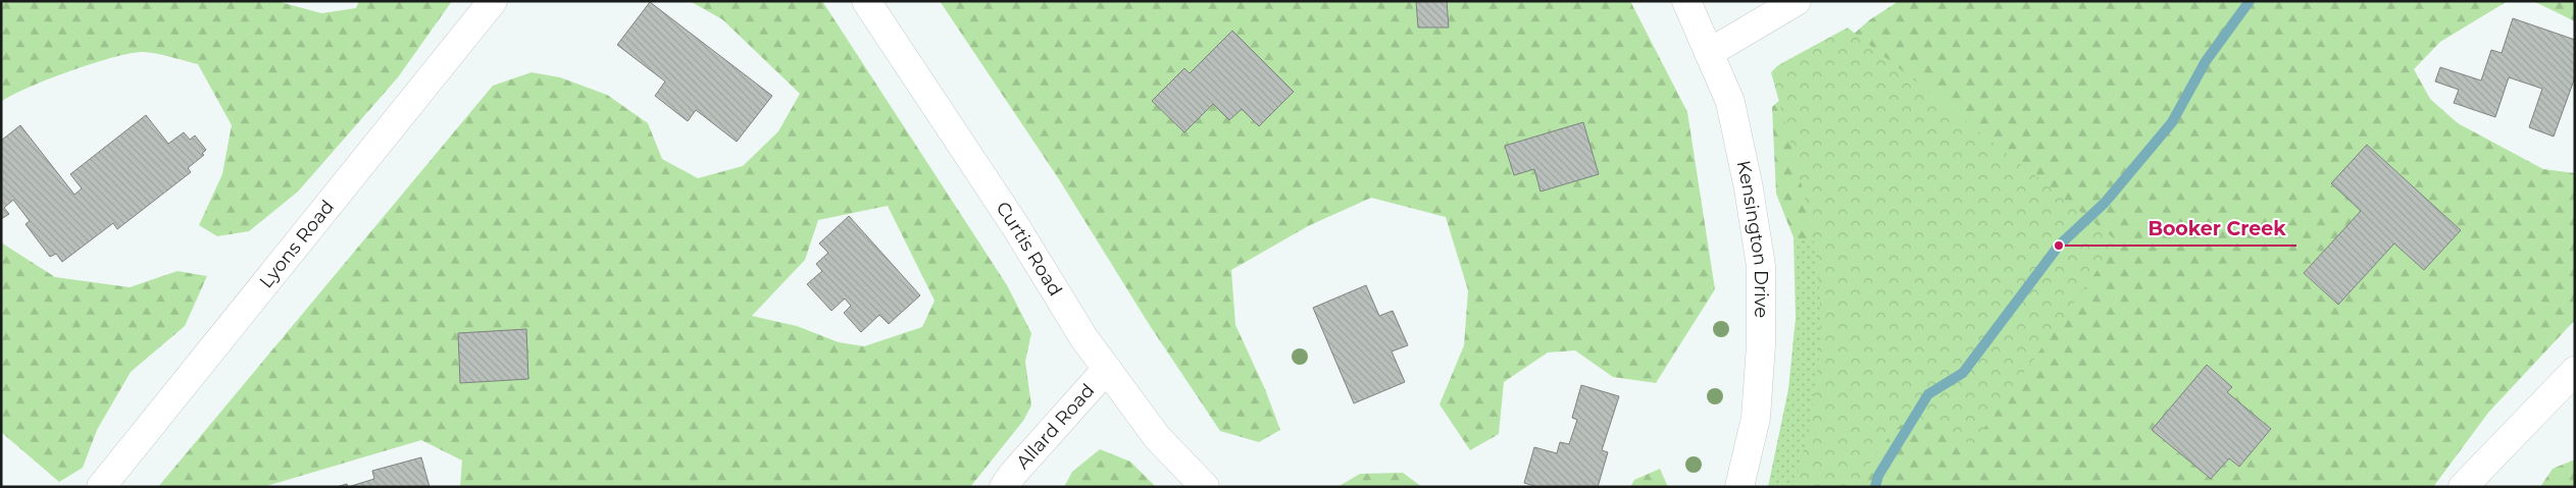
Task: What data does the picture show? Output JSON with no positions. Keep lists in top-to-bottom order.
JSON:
{
  "streets": {
    "street": [
      "Kensington Drive",
      "Lyons Road",
      "Curtis Road",
      "Allard Road"
    ]
  },
  "crossings": [
    ["Curtis Road", "Allard Road"]
  ],
  "places": ["Booker Creek"]
}
